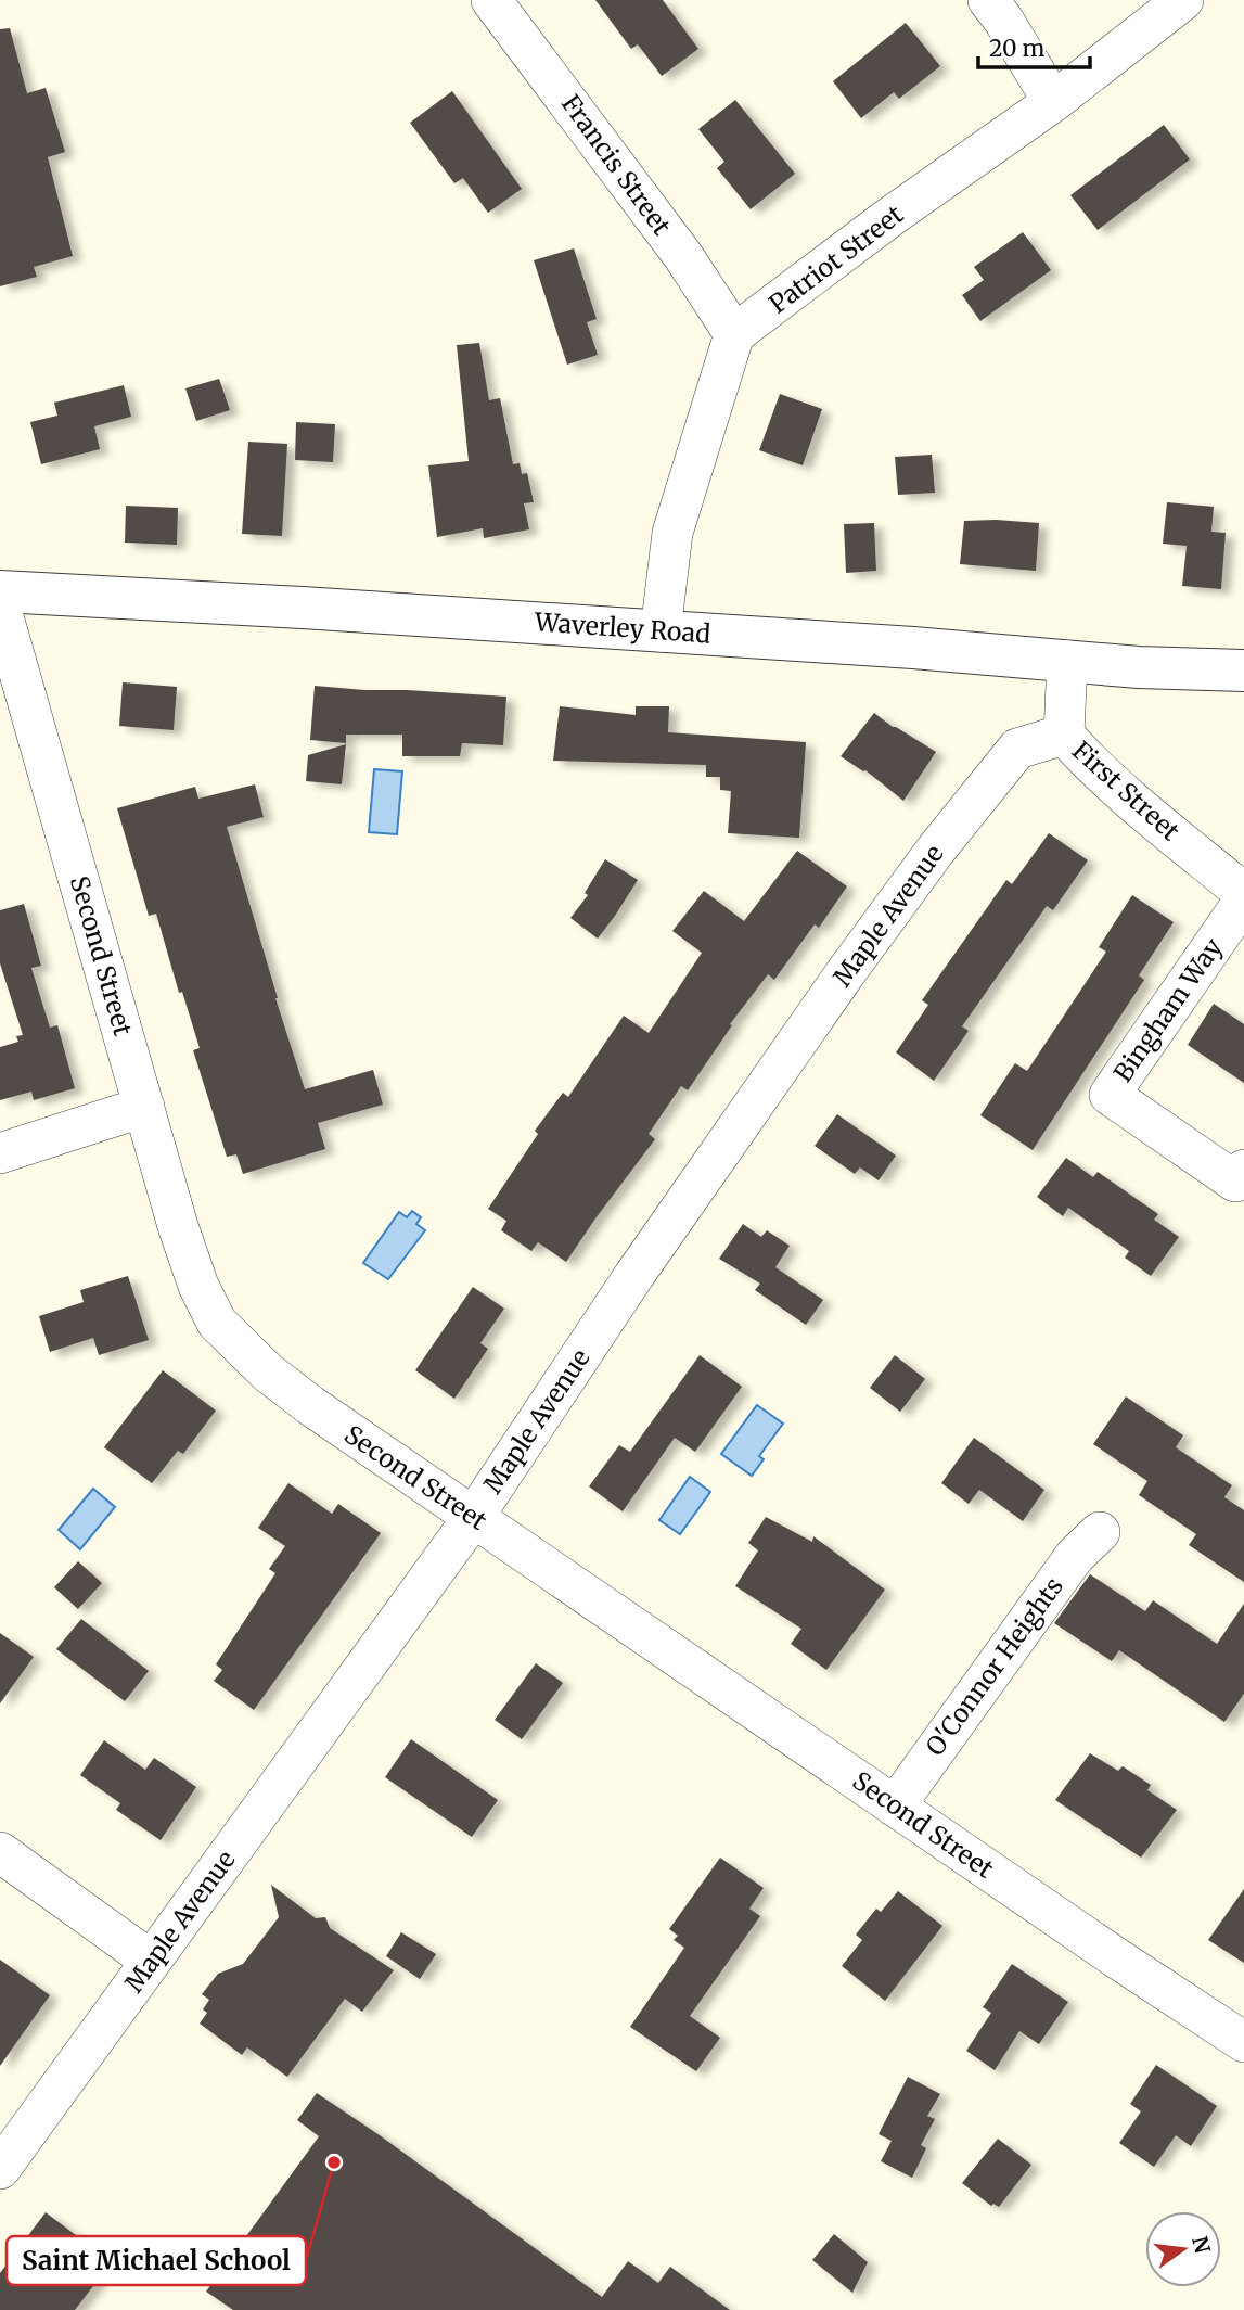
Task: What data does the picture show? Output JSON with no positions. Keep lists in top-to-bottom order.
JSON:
{
  "streets": {
    "street": [
      "Francis Street",
      "Patriot Street",
      "Waverley Road",
      "First Street",
      "Maple Avenue",
      "Second Street",
      "Bingham Way",
      "O'Connor Heights"
    ]
  },
  "crossings": [
    ["Francis Street", "Patriot Street"],
    ["Waverley Road", "First Street"],
    ["First Street", "Maple Avenue"],
    ["Maple Avenue", "Second Street"],
    ["Second Street", "O'Connor Heights"]
  ],
  "places": ["Saint Michael School"],
  "scale_bar": "20 m",
  "north": "right"
}
